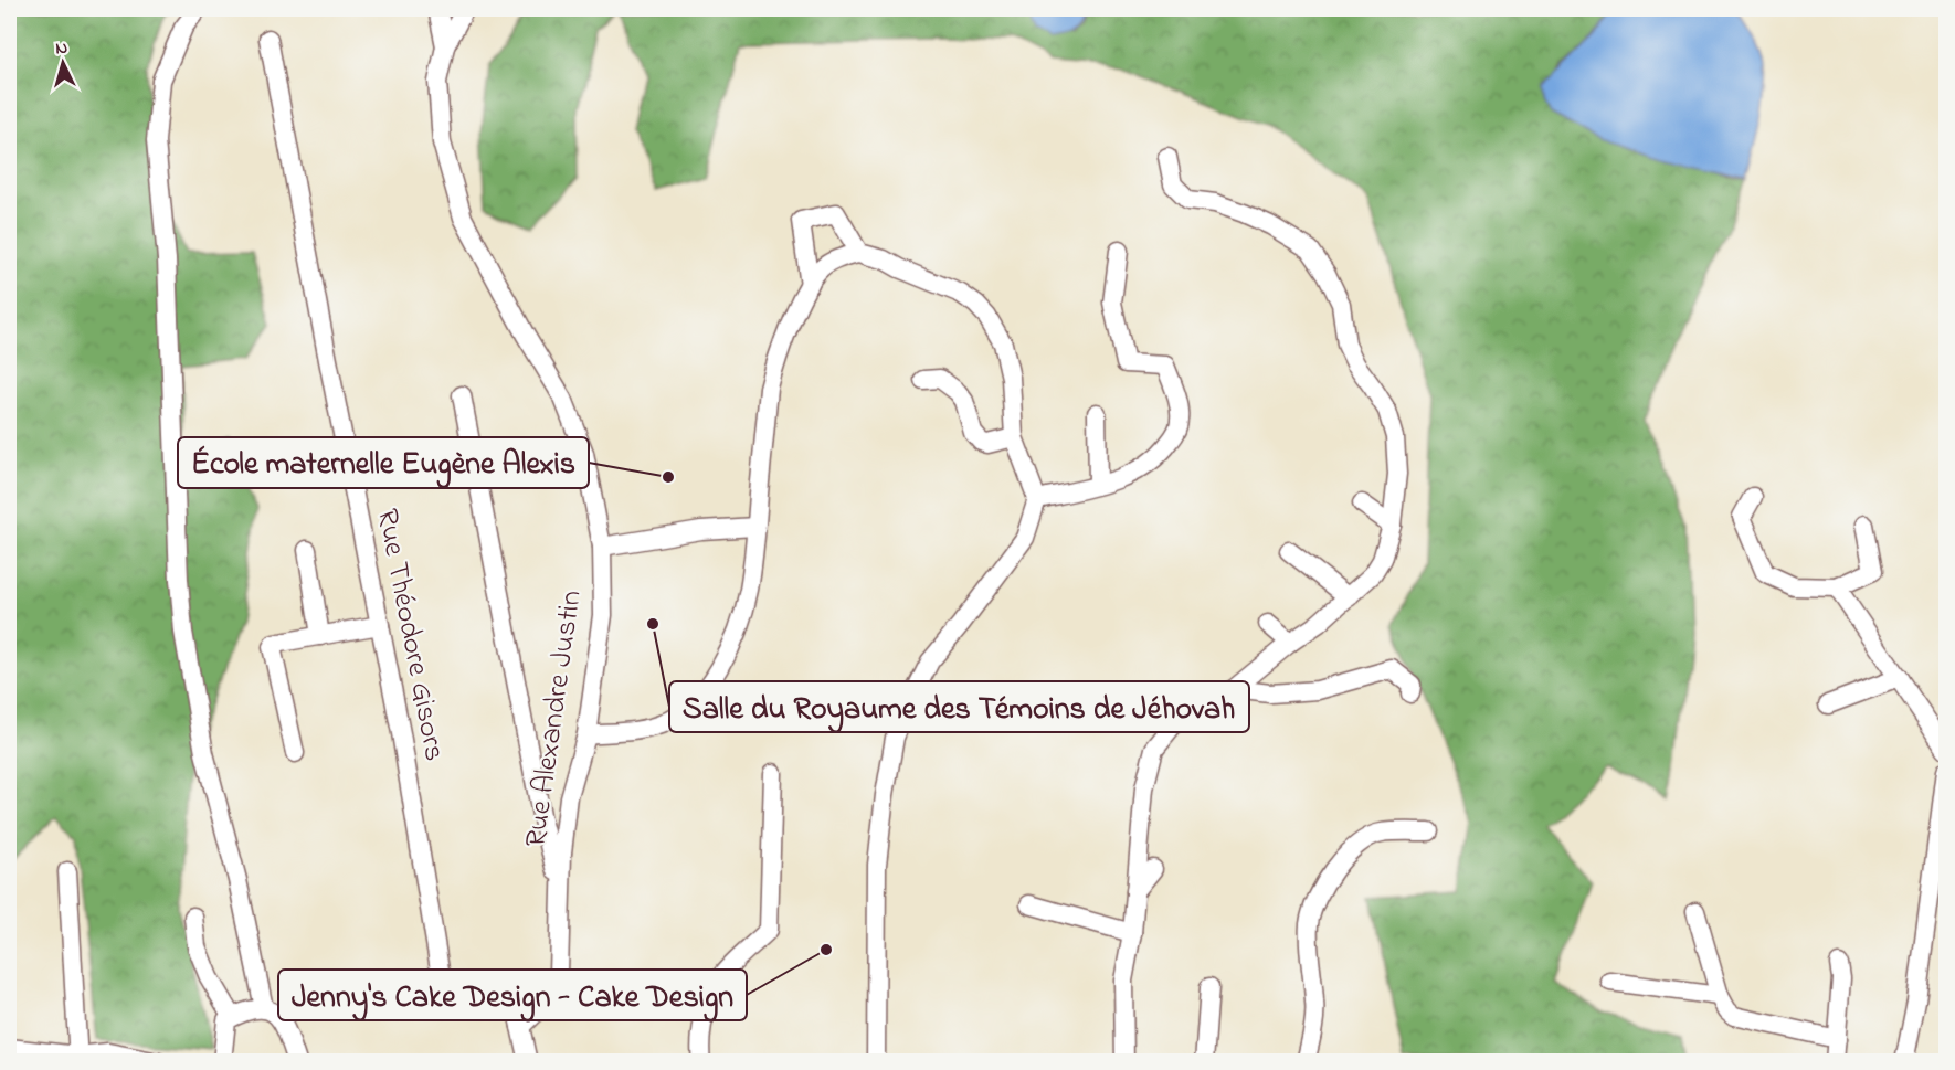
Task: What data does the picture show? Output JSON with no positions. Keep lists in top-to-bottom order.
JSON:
{
  "streets": {
    "street": ["Rue Théodore Gisors", "Rue Alexandre Justin"]
  },
  "crossings": [
    ["Rue Théodore Gisors", "Rue Alexandre Justin"]
  ],
  "places": ["École maternelle Eugène Alexis", "Salle du Royaume des Témoins de Jéhovah", "Jenny's Cake Design - Cake Design"],
  "north": "top"
}
